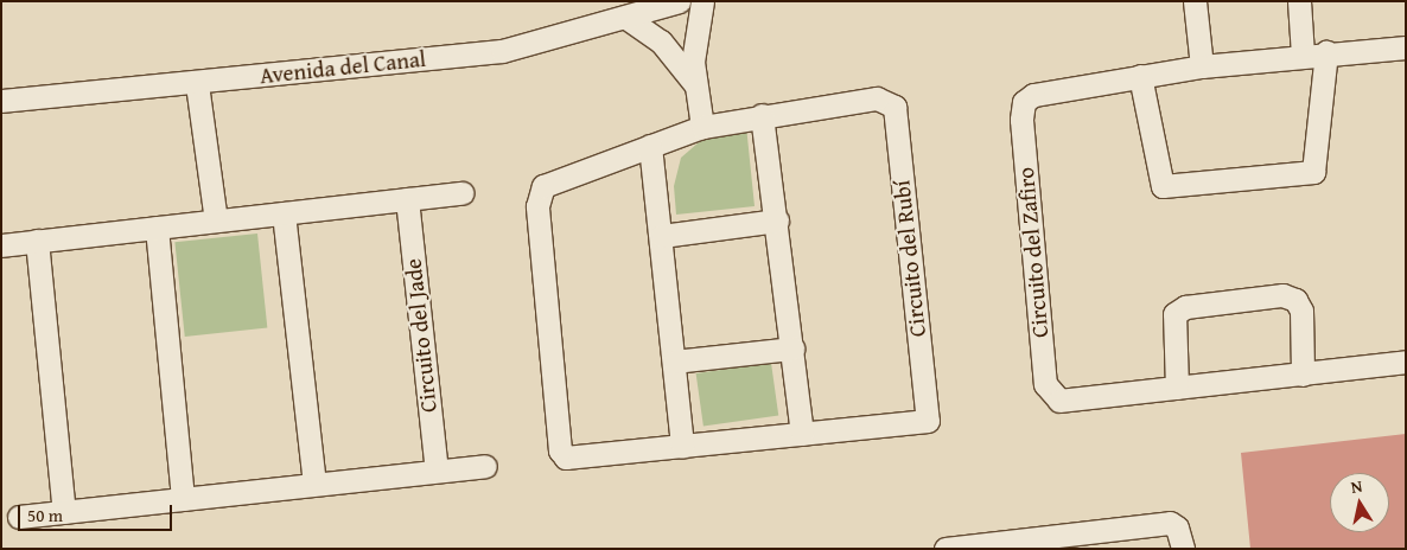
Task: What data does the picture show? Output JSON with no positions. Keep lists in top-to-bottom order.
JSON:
{
  "streets": {
    "street": [
      "Avenida del Canal",
      "Circuito del Zafiro",
      "Circuito del Rubí",
      "Circuito del Jade"
    ]
  },
  "scale_bar": "50 m",
  "north": "top"
}
